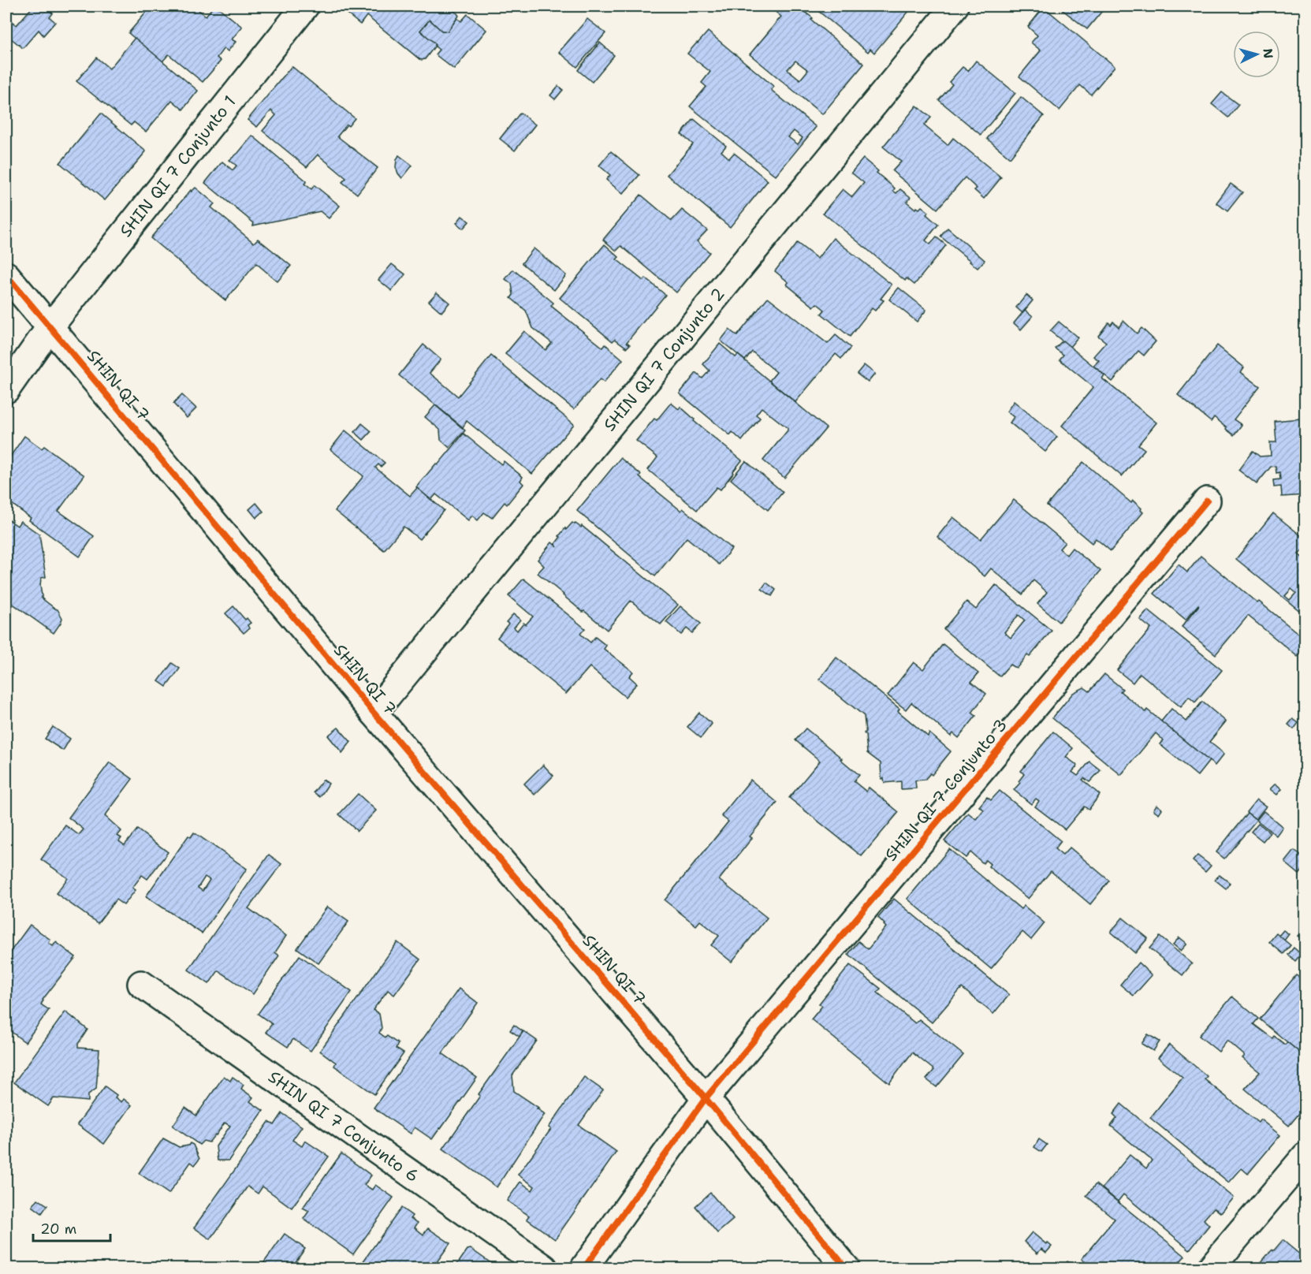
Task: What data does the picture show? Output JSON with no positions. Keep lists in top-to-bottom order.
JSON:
{
  "streets": {
    "street": [
      "SHIN QI 7 Conjunto 1",
      "SHIN QI 7 Conjunto 2",
      "SHIN QI 7",
      "SHIN QI 7 Conjunto 3",
      "SHIN QI 7 Conjunto 6"
    ]
  },
  "crossings": [
    ["SHIN QI 7 Conjunto 1", "SHIN QI 7"],
    ["SHIN QI 7 Conjunto 2", "SHIN QI 7"],
    ["SHIN QI 7", "SHIN QI 7 Conjunto 3"]
  ],
  "scale_bar": "20 m",
  "north": "right"
}
